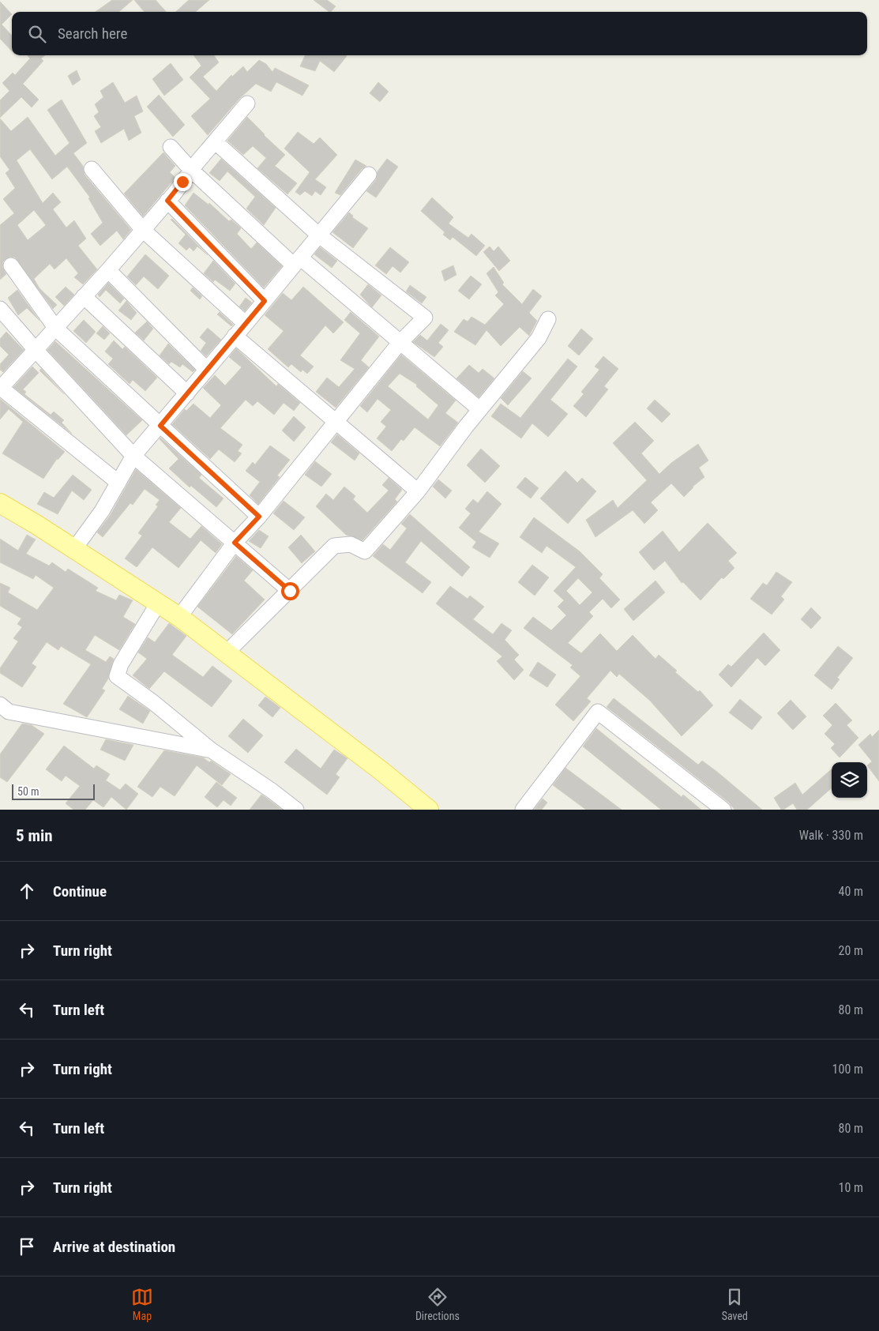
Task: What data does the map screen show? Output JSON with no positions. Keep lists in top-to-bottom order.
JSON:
{
  "scale_bar": "50 m",
  "page": {
    "search": "Search here",
    "scale": "50 m",
    "heading": ["5 min", "Walk · 330 m"],
    "list": [
      ["Continue", "40 m"],
      ["Turn right", "20 m"],
      ["Turn left", "80 m"],
      ["Turn right", "100 m"],
      ["Turn left", "80 m"],
      ["Turn right", "10 m"],
      "Arrive at destination"
    ],
    "nav": ["Map", "Directions", "Saved"]
  }
}
